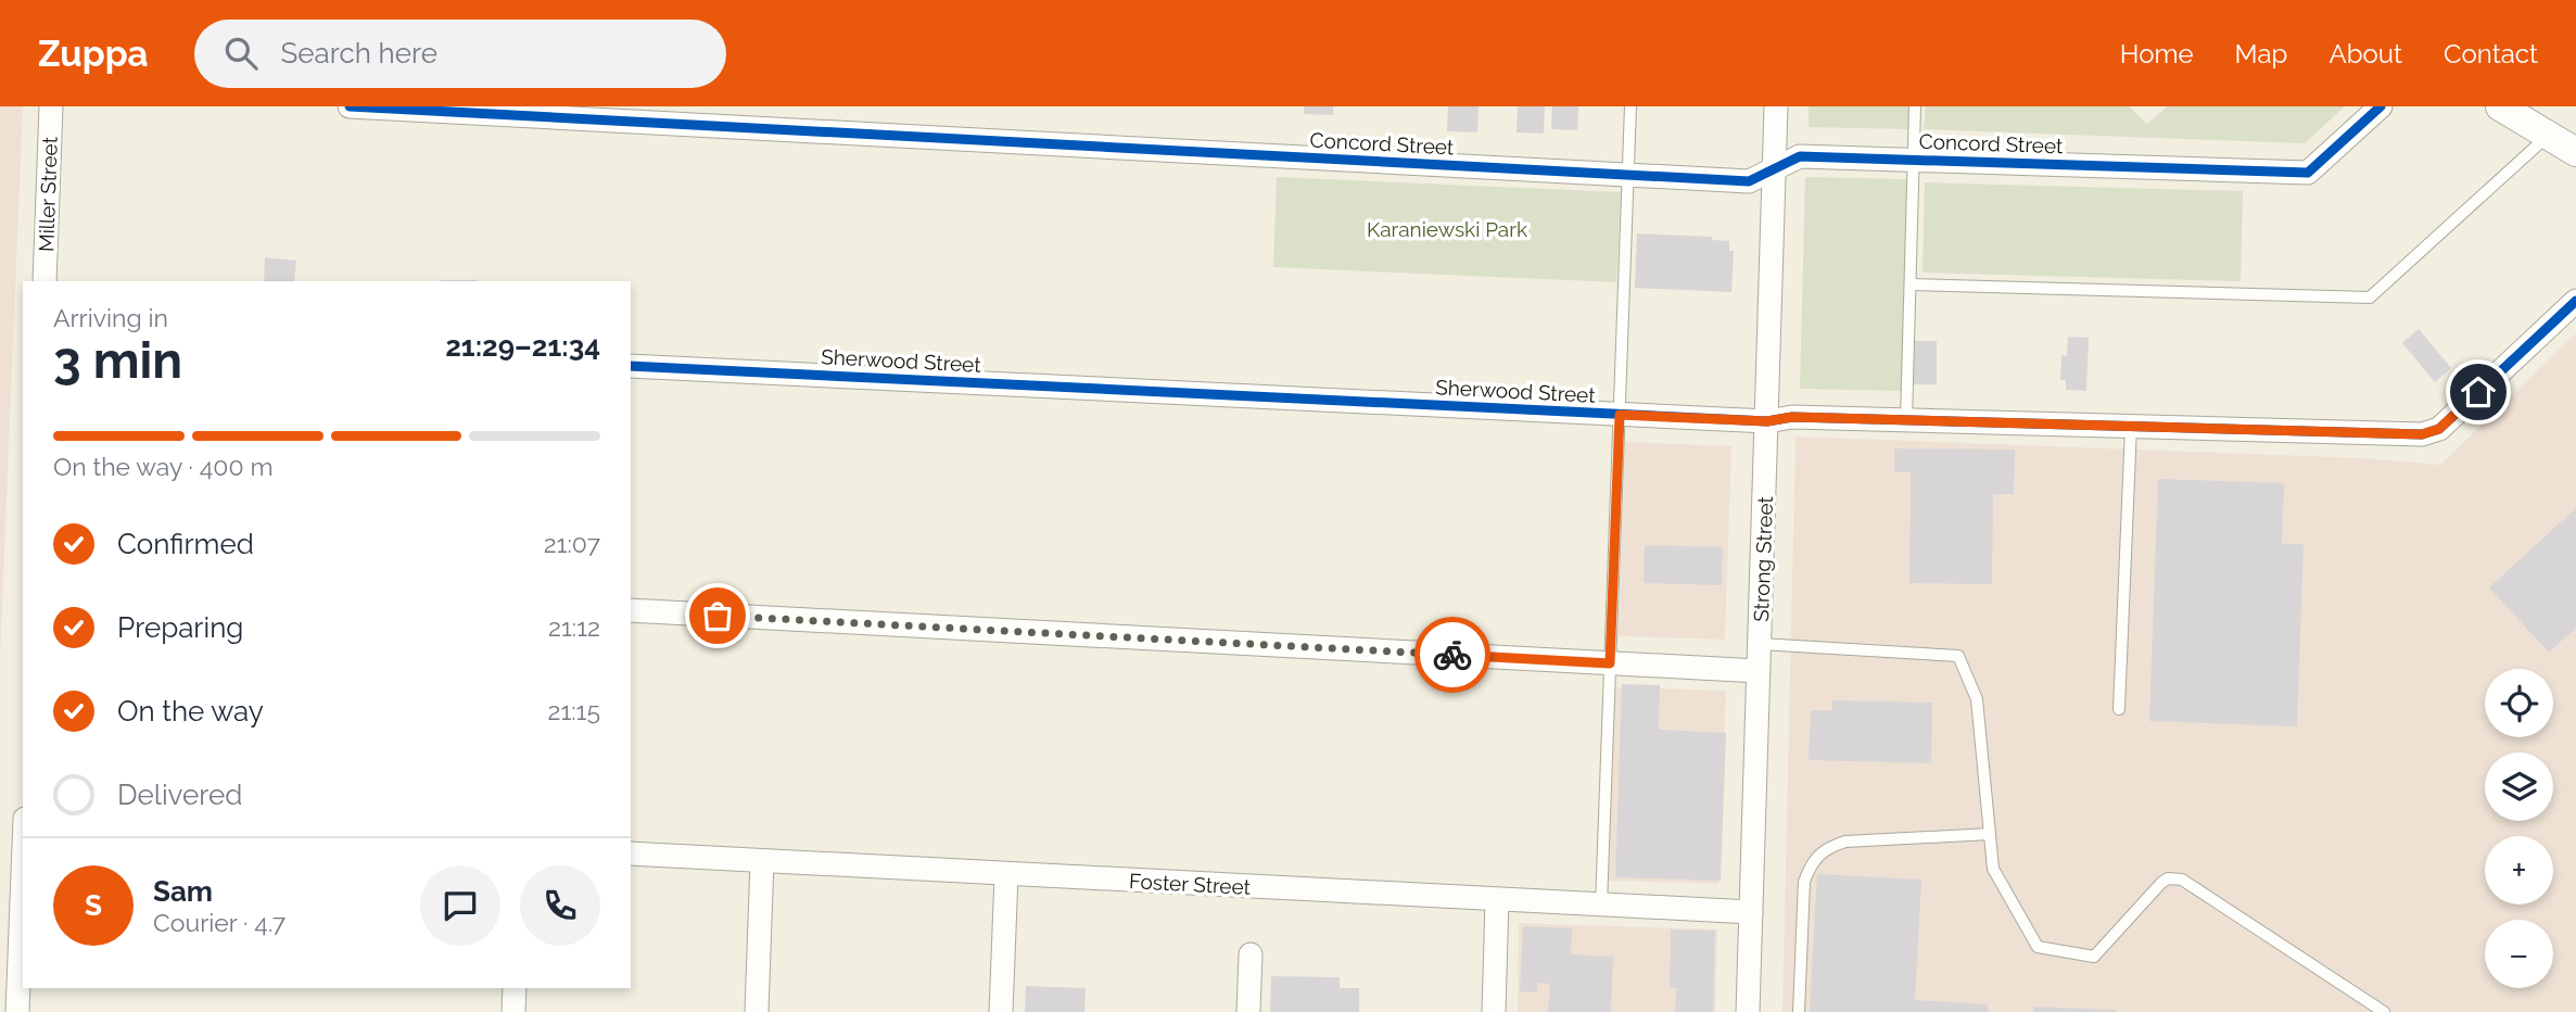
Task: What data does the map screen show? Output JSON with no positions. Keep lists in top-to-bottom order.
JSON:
{
  "streets": {
    "street": [
      "Concord Street",
      "Miller Street",
      "Sherwood Street",
      "Strong Street",
      "Foster Street"
    ]
  },
  "crossings": [
    ["Concord Street", "Strong Street"],
    ["Sherwood Street", "Strong Street"],
    ["Strong Street", "Foster Street"]
  ],
  "parks": ["Karaniewski Park"],
  "page": {
    "header": "Zuppa",
    "search": "Search here",
    "nav": [
      "Home",
      "Map",
      "About",
      "Contact"
    ],
    "heading": ["3 min", "Arriving in", "21:29–21:34"],
    "panel": ["Sam", "Courier · 4.7"],
    "bar": "On the way · 400 m",
    "list": [
      ["Confirmed", "21:07"],
      ["Preparing", "21:12"],
      ["On the way", "21:15"],
      "Delivered"
    ],
    "map_buttons": ["+", "−"],
    "round": "S"
  }
}
